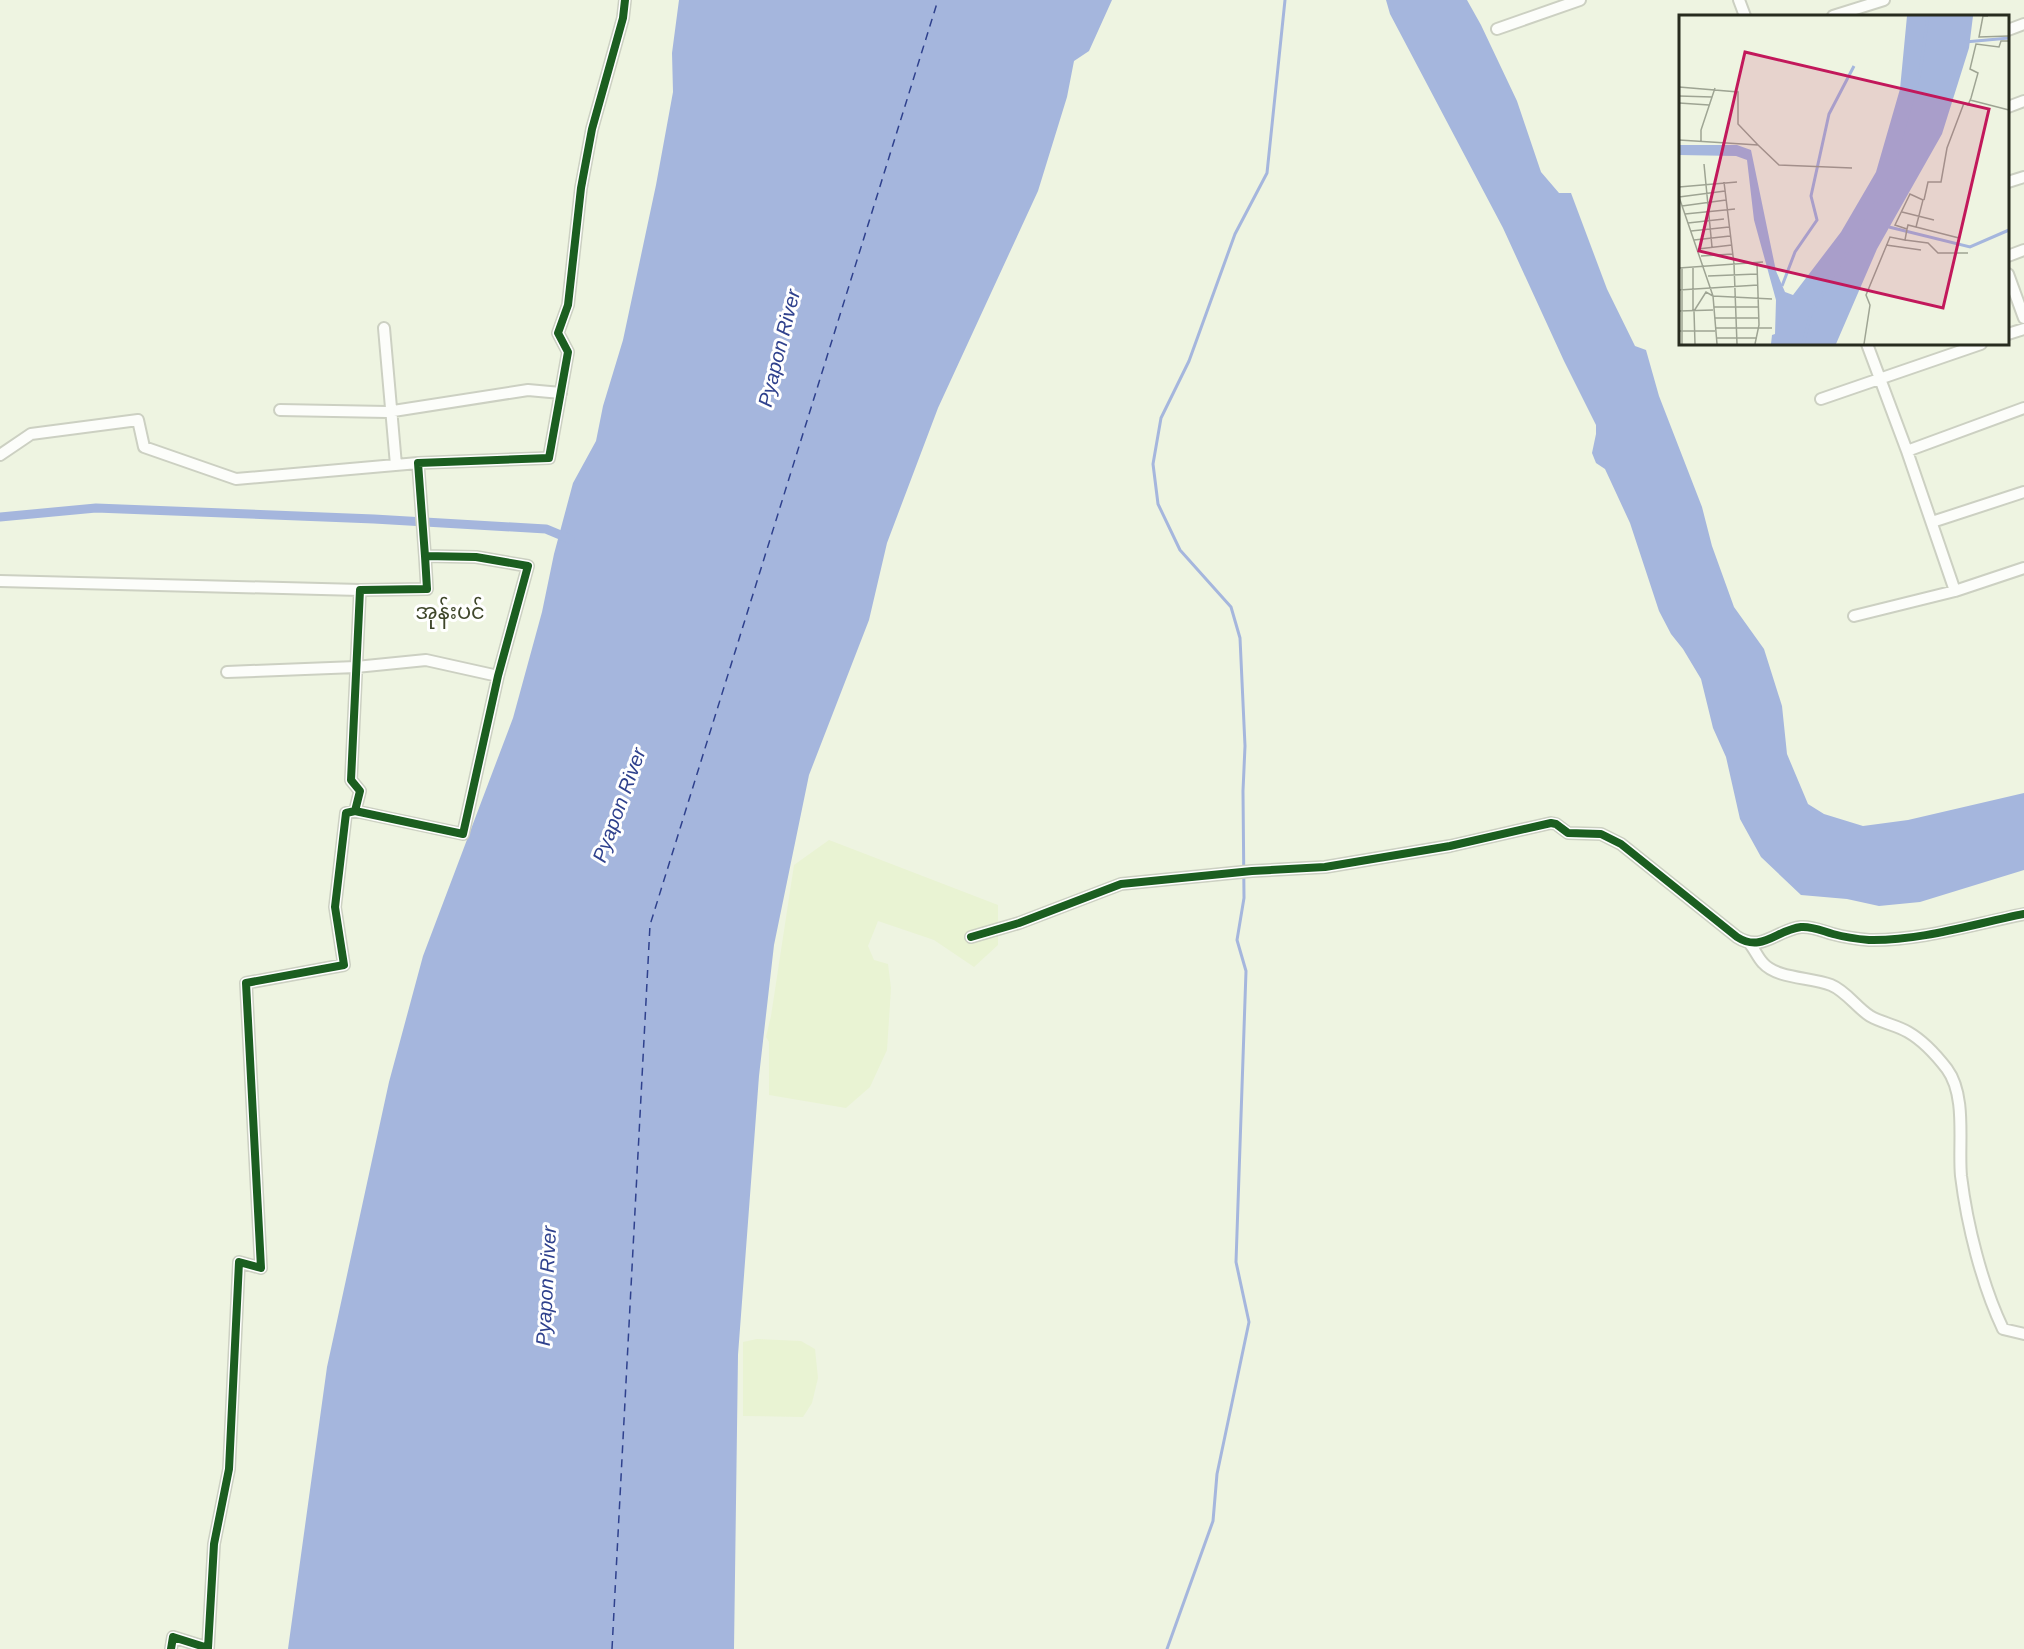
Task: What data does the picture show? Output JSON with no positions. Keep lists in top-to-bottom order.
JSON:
{
  "districts": ["အုန်းပင်"],
  "water": ["Pyapon River"]
}
